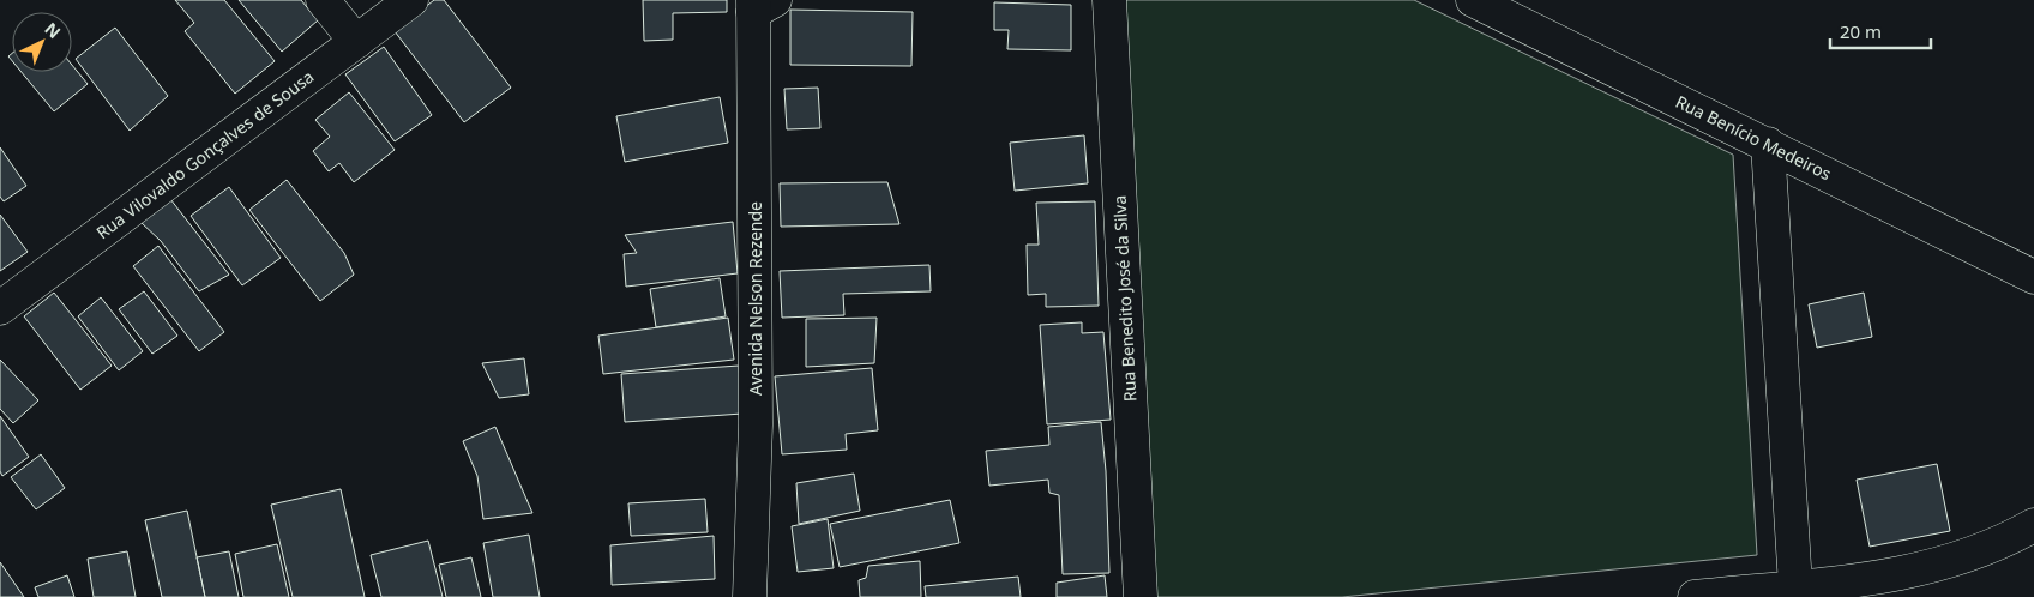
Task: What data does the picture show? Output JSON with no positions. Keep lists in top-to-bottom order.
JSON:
{
  "streets": {
    "street": [
      "Rua Benício Medeiros",
      "Rua Vilovaldo Gonçalves de Sousa",
      "Avenida Nelson Rezende",
      "Rua Benedito José da Silva"
    ]
  },
  "scale_bar": "20 m",
  "north": "top right"
}
